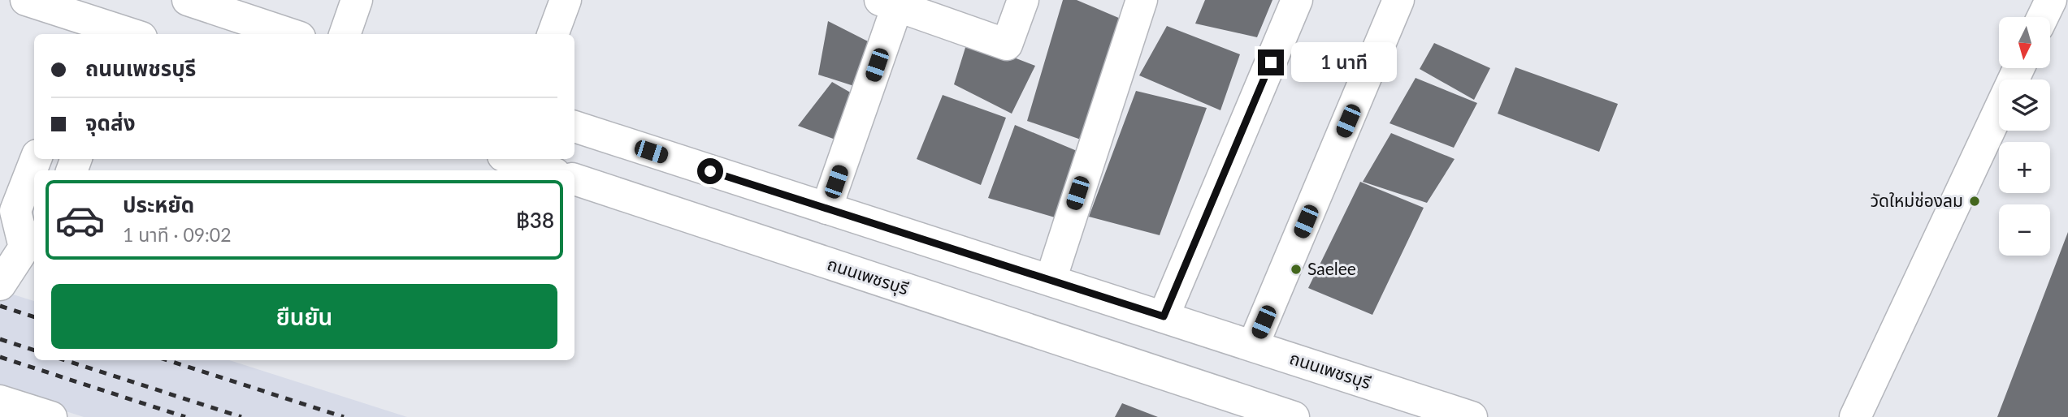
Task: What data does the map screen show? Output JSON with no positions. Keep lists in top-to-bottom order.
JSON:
{
  "streets": {
    "main road": ["ถนนเพชรบุรี"]
  },
  "places": ["วัดใหม่ช่องลม", "Saelee"],
  "north": "bottom",
  "page": {
    "map_buttons": ["+", "−"],
    "banner": ["ถนนเพชรบุรี", "จุดส่ง"],
    "bubble": "1 นาที",
    "list": [
      {
        "name": "ประหยัด",
        "note": "1 นาที · 09:02",
        "value": "฿38"
      }
    ],
    "buttons": "ยืนยัน"
  }
}
